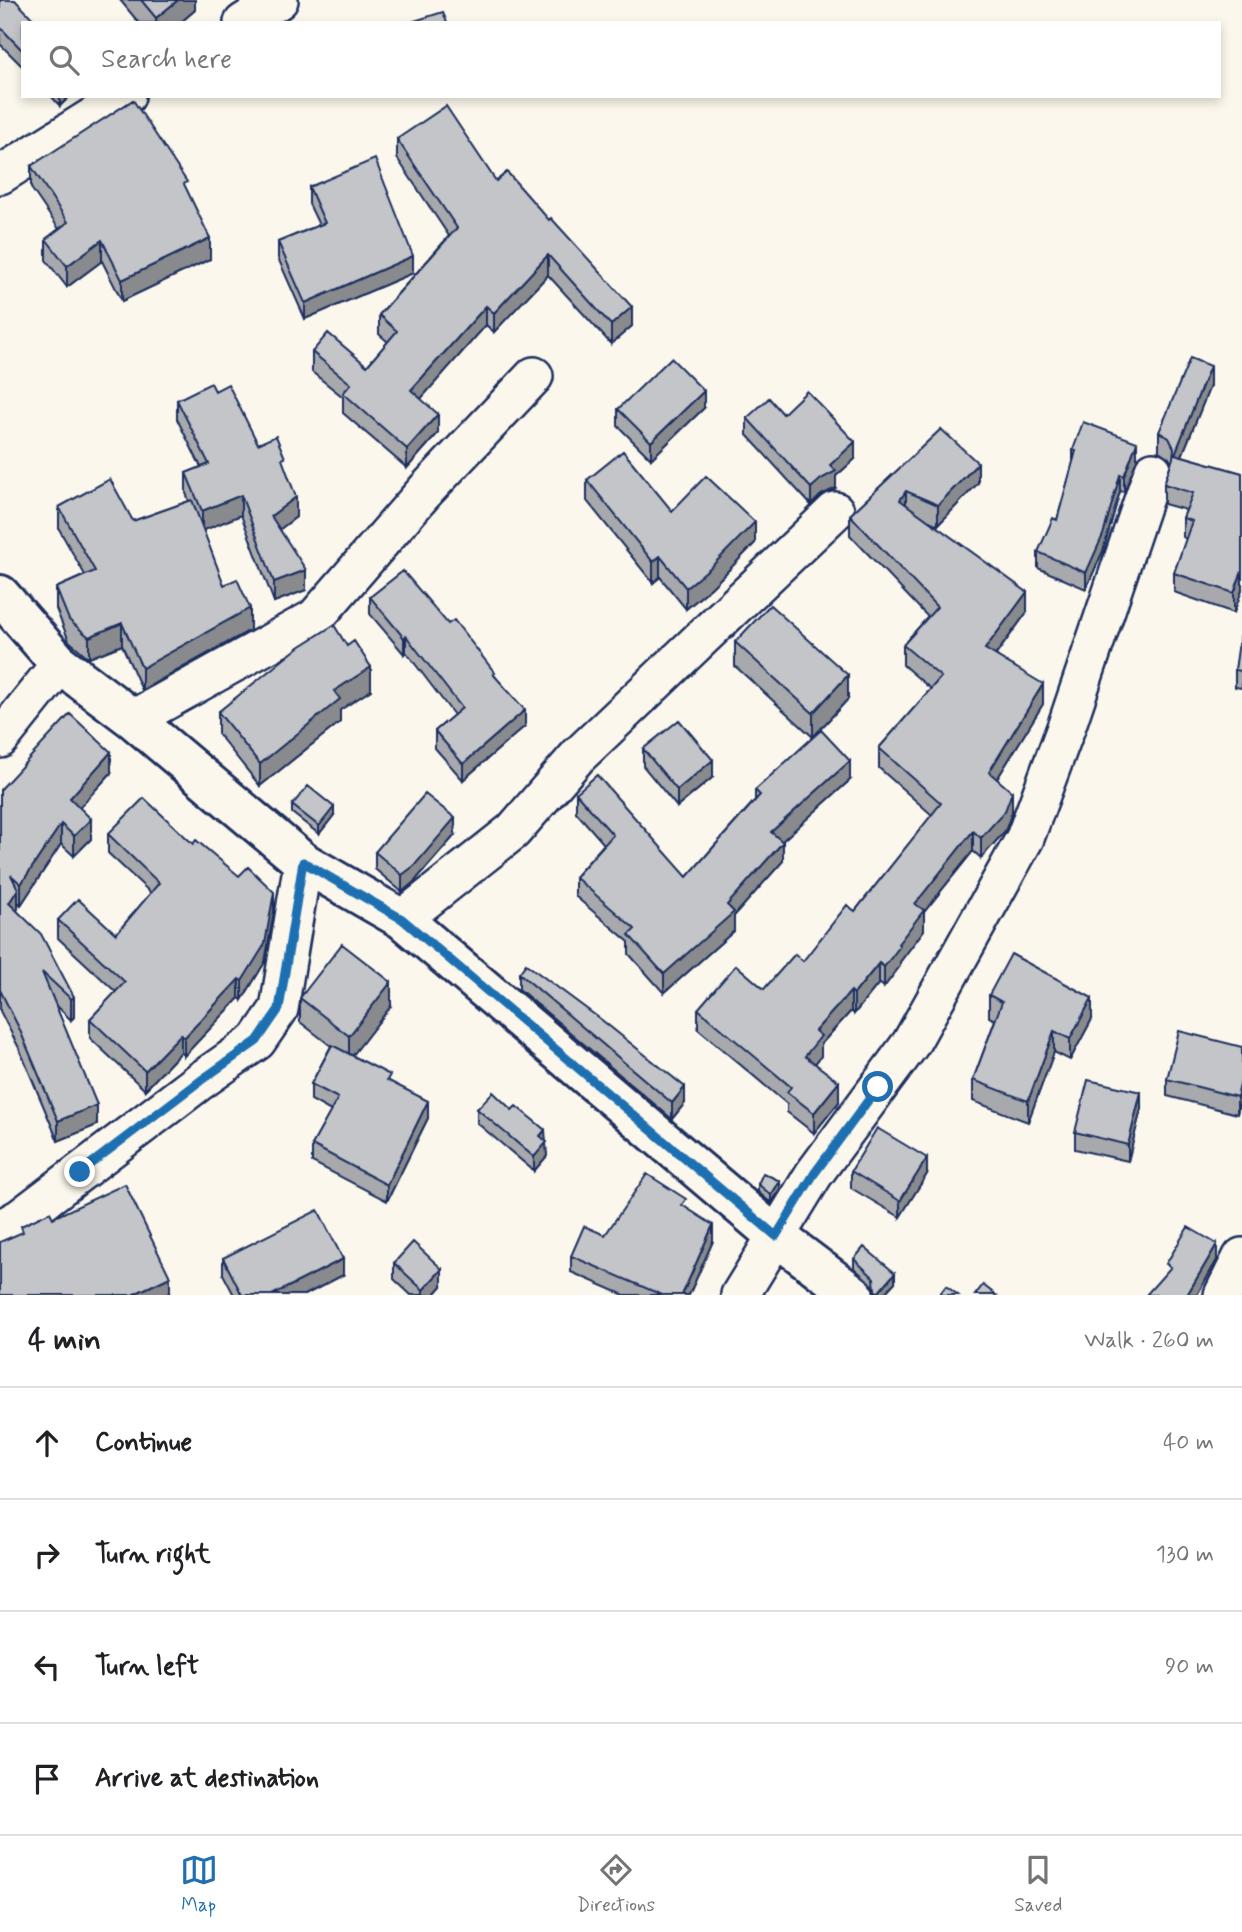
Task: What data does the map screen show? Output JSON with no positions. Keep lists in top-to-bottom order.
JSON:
{
  "page": {
    "search": "Search here",
    "heading": ["4 min", "Walk · 260 m"],
    "list": [
      ["Continue", "40 m"],
      ["Turn right", "130 m"],
      ["Turn left", "90 m"],
      "Arrive at destination"
    ],
    "nav": ["Map", "Directions", "Saved"]
  }
}
